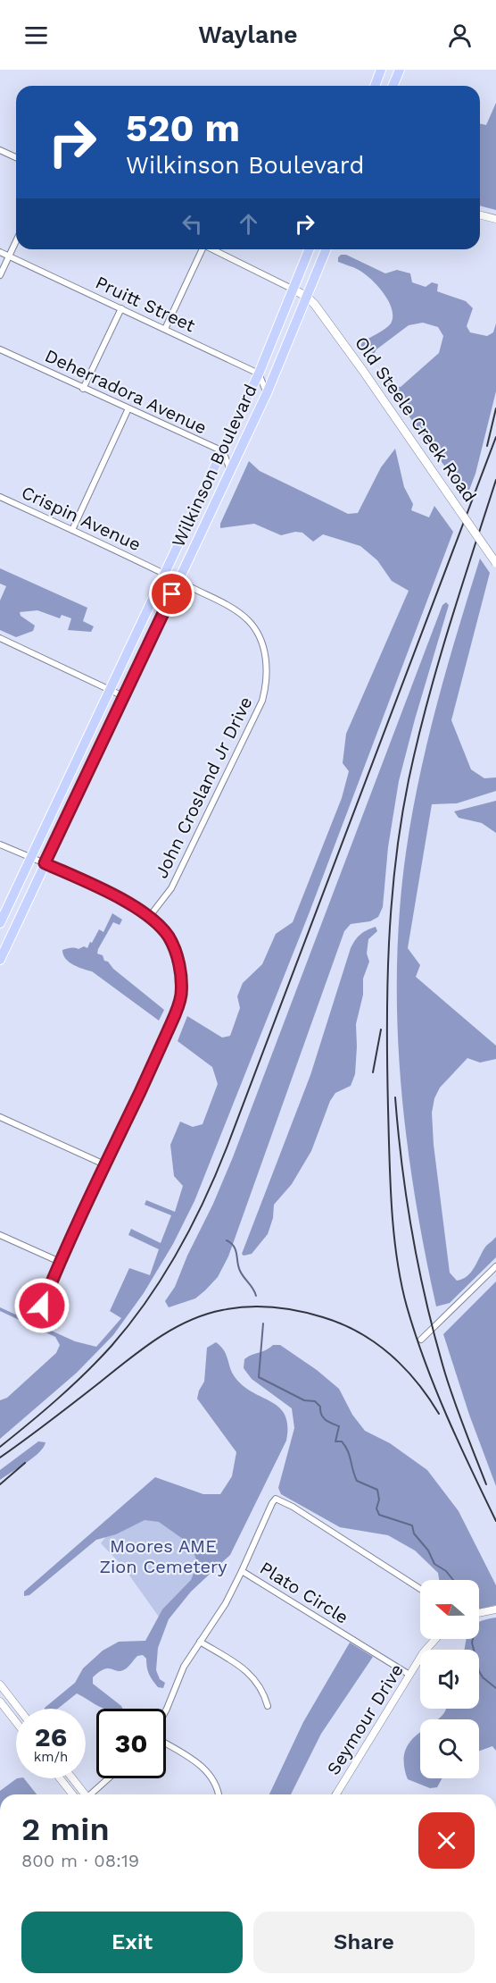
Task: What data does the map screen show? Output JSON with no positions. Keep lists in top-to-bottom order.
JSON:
{
  "streets": {
    "main road": ["Old Steele Creek Road", "Wilkinson Boulevard"],
    "street": [
      "Pruitt Street",
      "Deherradora Avenue",
      "Crispin Avenue",
      "John Crosland Jr Drive",
      "Plato Circle",
      "Seymour Drive"
    ]
  },
  "crossings": [
    ["Pruitt Street", "Wilkinson Boulevard"],
    ["Deherradora Avenue", "Wilkinson Boulevard"],
    ["Old Steele Creek Road", "Wilkinson Boulevard"],
    ["Wilkinson Boulevard", "Crispin Avenue"],
    ["Wilkinson Boulevard", "John Crosland Jr Drive"],
    ["Crispin Avenue", "John Crosland Jr Drive"],
    ["Plato Circle", "Seymour Drive"]
  ],
  "parks": ["Moores AME Zion Cemetery"],
  "north": "left",
  "page": {
    "header": "Waylane",
    "turn": ["520 m", "Wilkinson Boulevard"],
    "speed": "26 km/h",
    "limit": "30",
    "heading": ["2 min", "800 m · 08:19"],
    "buttons": ["Exit", "Share"]
  }
}
